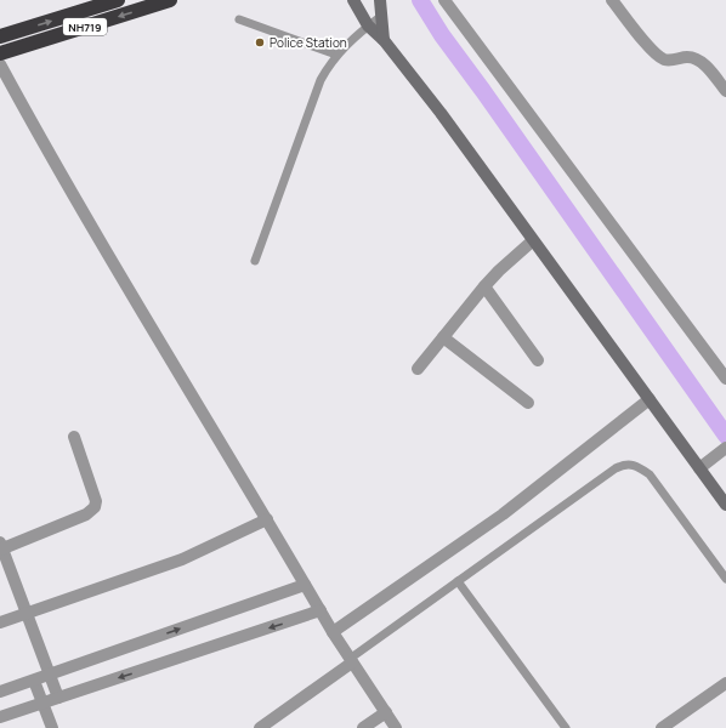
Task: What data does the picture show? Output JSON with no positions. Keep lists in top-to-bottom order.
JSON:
{
  "streets": {
    "highway": ["NH719"]
  },
  "places": ["Police Station"]
}
